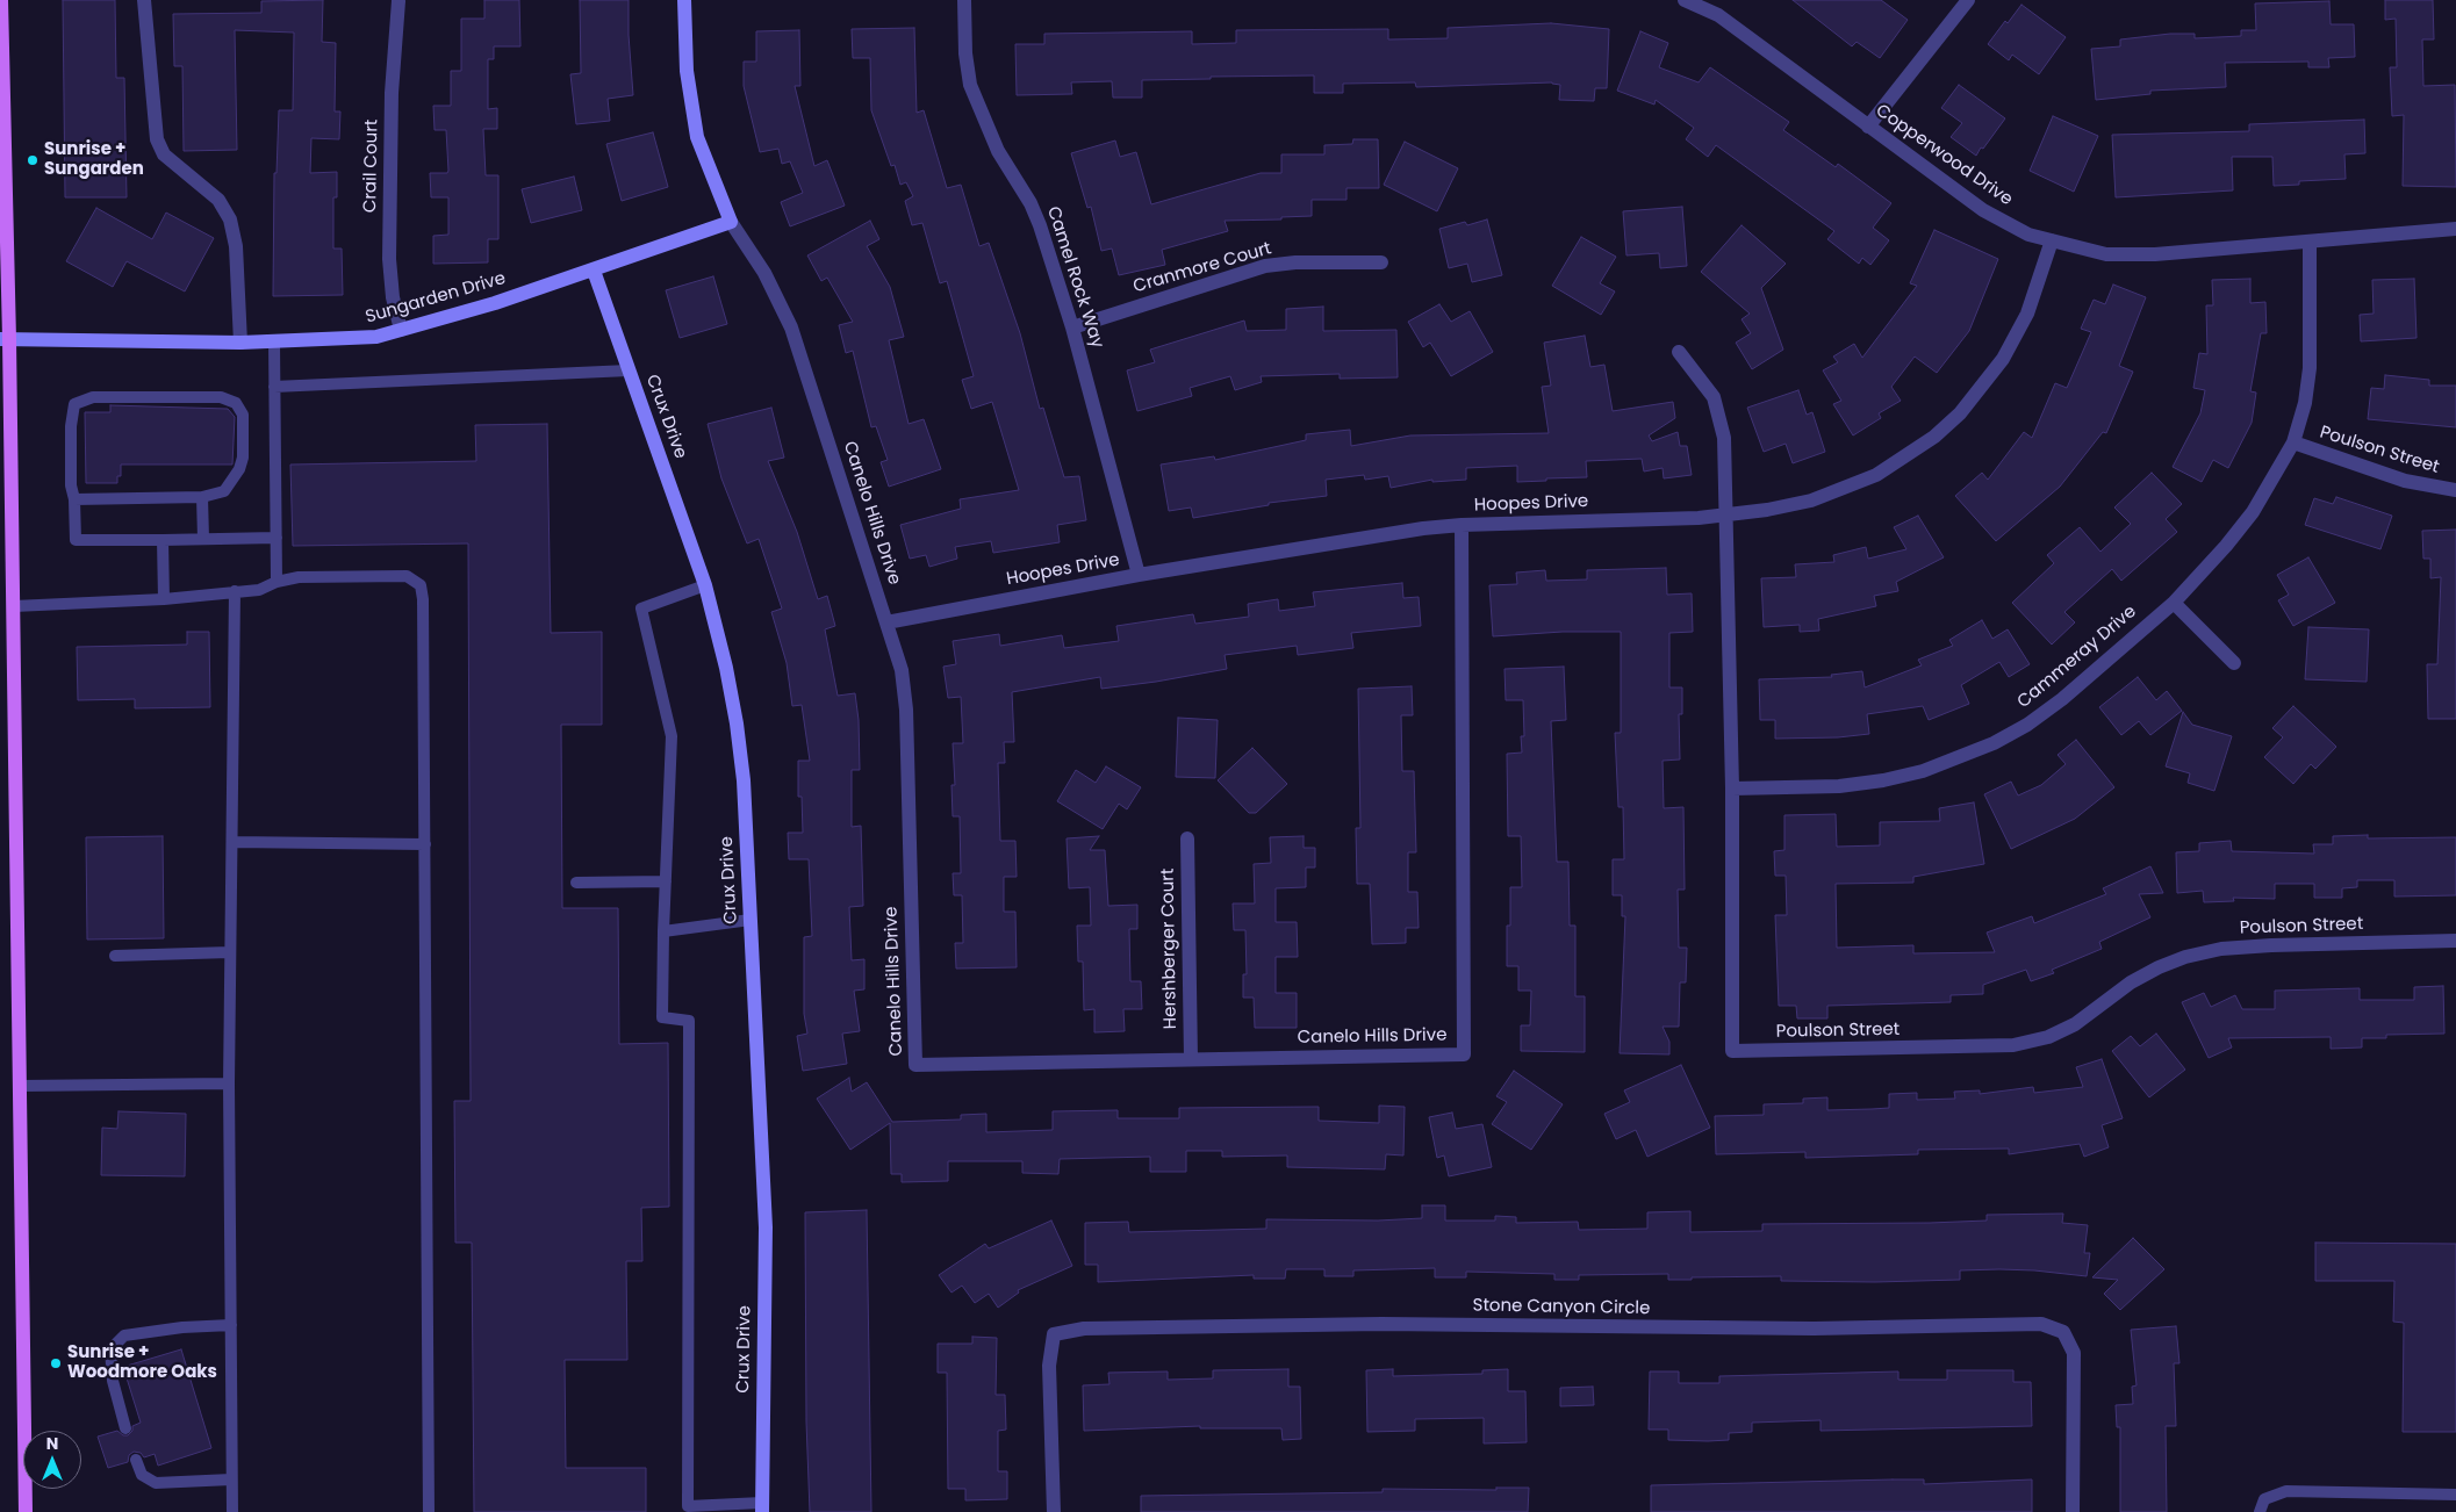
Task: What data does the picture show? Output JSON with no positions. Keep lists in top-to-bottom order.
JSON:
{
  "streets": {
    "street": [
      "Copperwood Drive",
      "Crail Court",
      "Cranmore Court",
      "Camel Rock Way",
      "Sungarden Drive",
      "Crux Drive",
      "Poulson Street",
      "Hoopes Drive",
      "Canelo Hills Drive",
      "Cammeray Drive",
      "Hershberger Court",
      "Stone Canyon Circle"
    ]
  },
  "crossings": [
    ["Copperwood Drive", "Hoopes Drive"],
    ["Copperwood Drive", "Cammeray Drive"],
    ["Crail Court", "Sungarden Drive"],
    ["Cranmore Court", "Camel Rock Way"],
    ["Camel Rock Way", "Hoopes Drive"],
    ["Sungarden Drive", "Crux Drive"],
    ["Sungarden Drive", "Canelo Hills Drive"],
    ["Poulson Street", "Hoopes Drive"],
    ["Poulson Street", "Cammeray Drive"],
    ["Hoopes Drive", "Canelo Hills Drive"],
    ["Canelo Hills Drive", "Hershberger Court"]
  ],
  "places": ["Sunrise + Sungarden", "Sunrise + Woodmore Oaks"],
  "north": "top"
}
